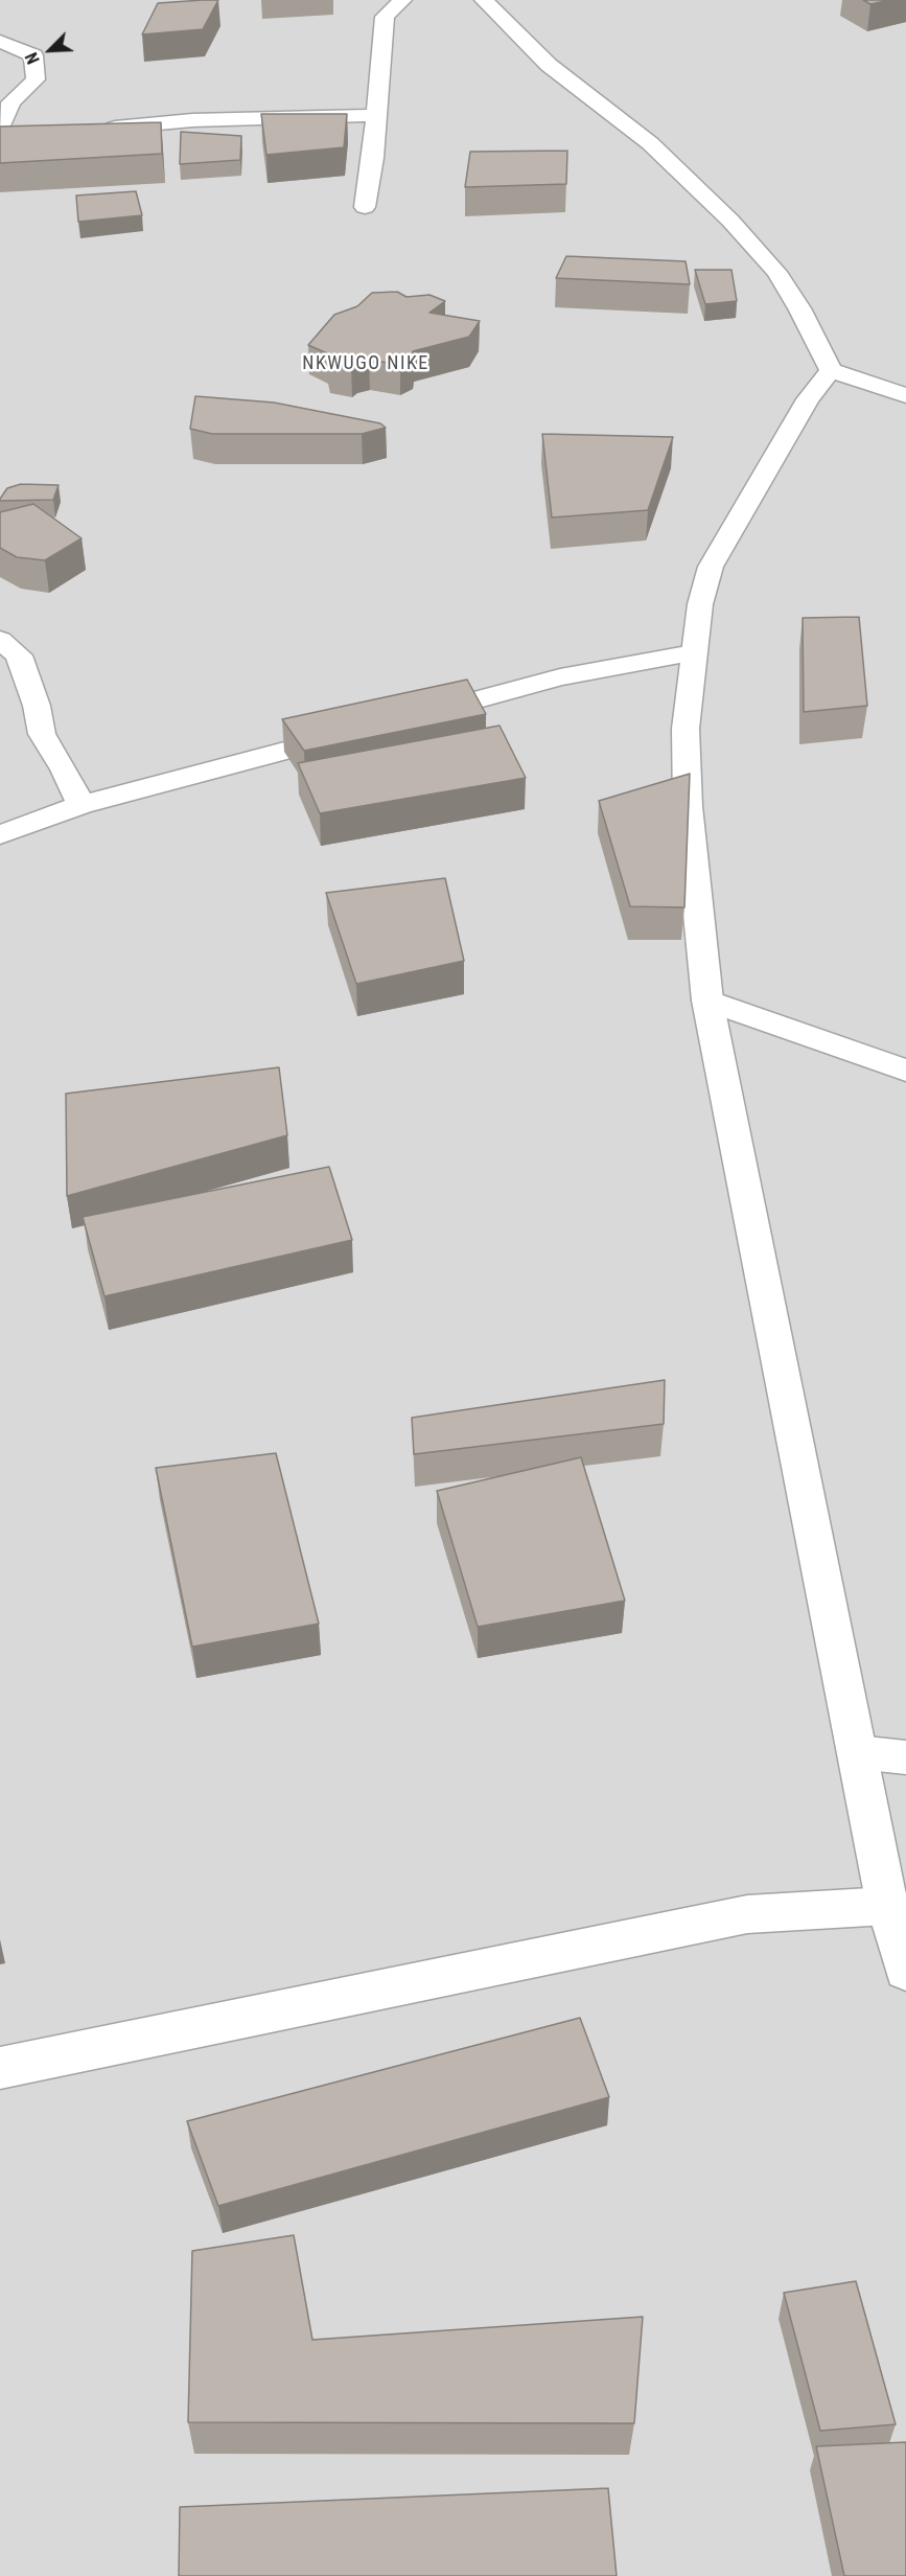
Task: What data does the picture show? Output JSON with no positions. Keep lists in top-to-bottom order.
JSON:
{
  "districts": ["NKWUGO NIKE"],
  "north": "bottom left"
}
